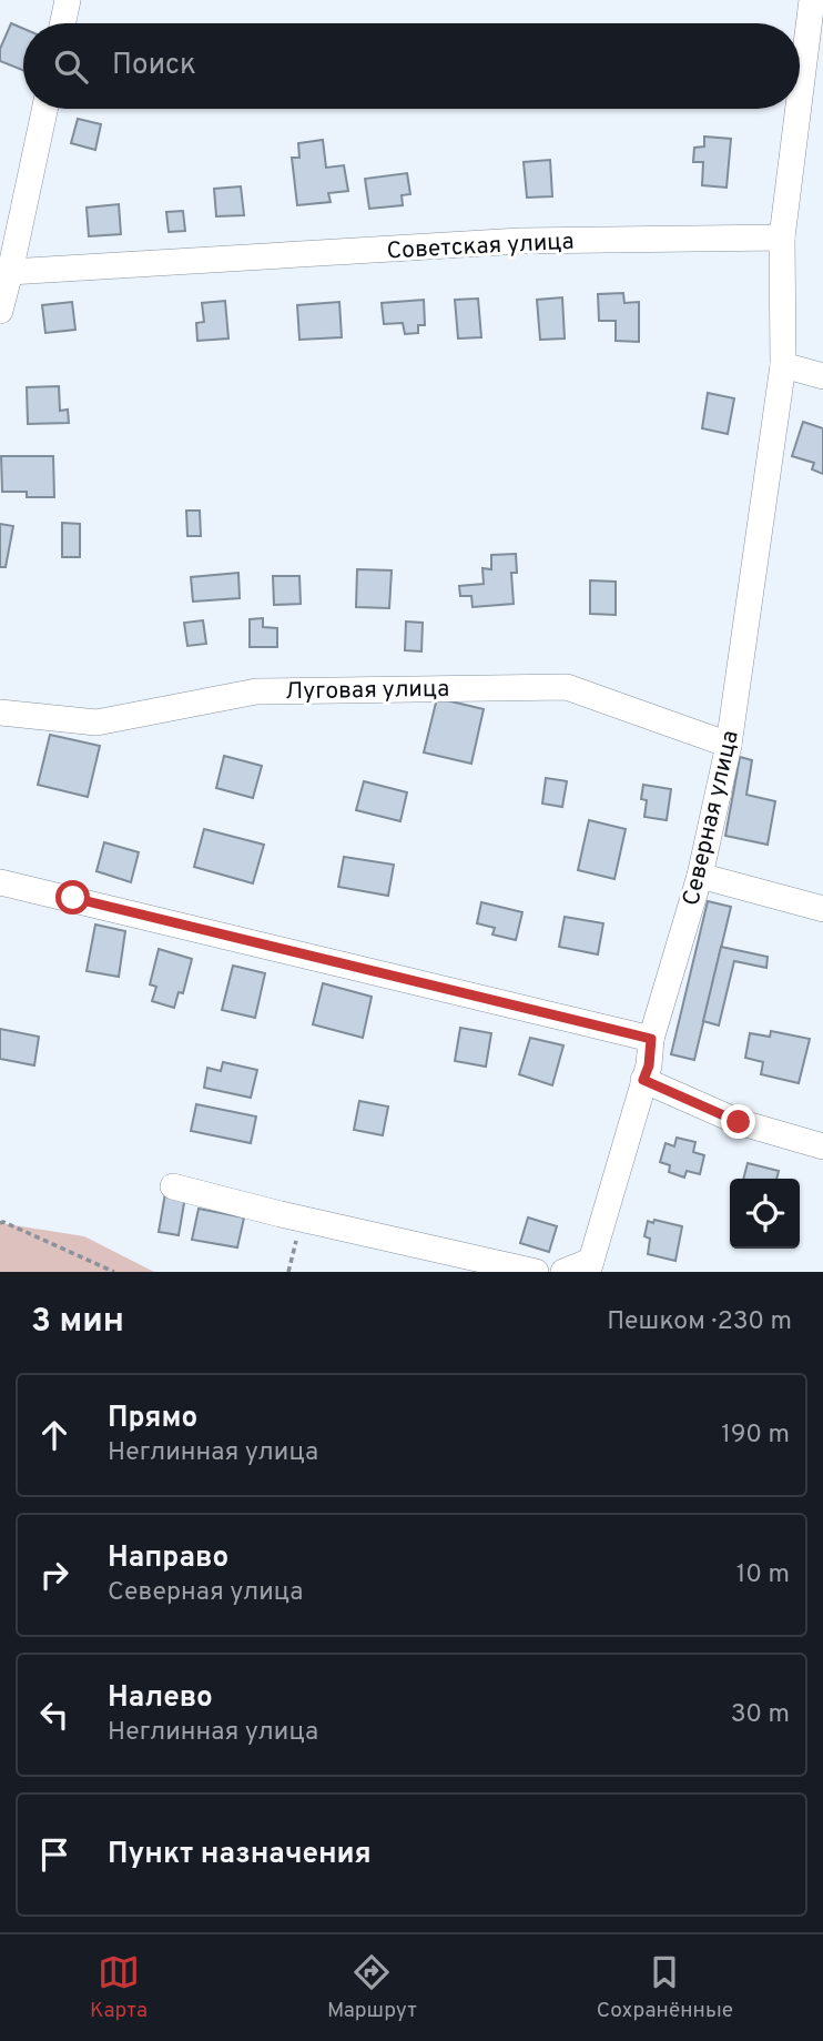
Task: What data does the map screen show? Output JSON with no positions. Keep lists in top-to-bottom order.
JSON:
{
  "streets": {
    "street": ["Советская улица", "Луговая улица", "Северная улица"]
  },
  "crossings": [
    ["Луговая улица", "Северная улица"]
  ],
  "page": {
    "search": "Поиск",
    "heading": ["3 мин", "Пешком · 230 m"],
    "list": [
      ["Прямо", "Неглинная улица", "190 m"],
      ["Направо", "Северная улица", "10 m"],
      ["Налево", "Неглинная улица", "30 m"],
      "Пункт назначения"
    ],
    "nav": ["Карта", "Маршрут", "Сохранённые"]
  }
}
